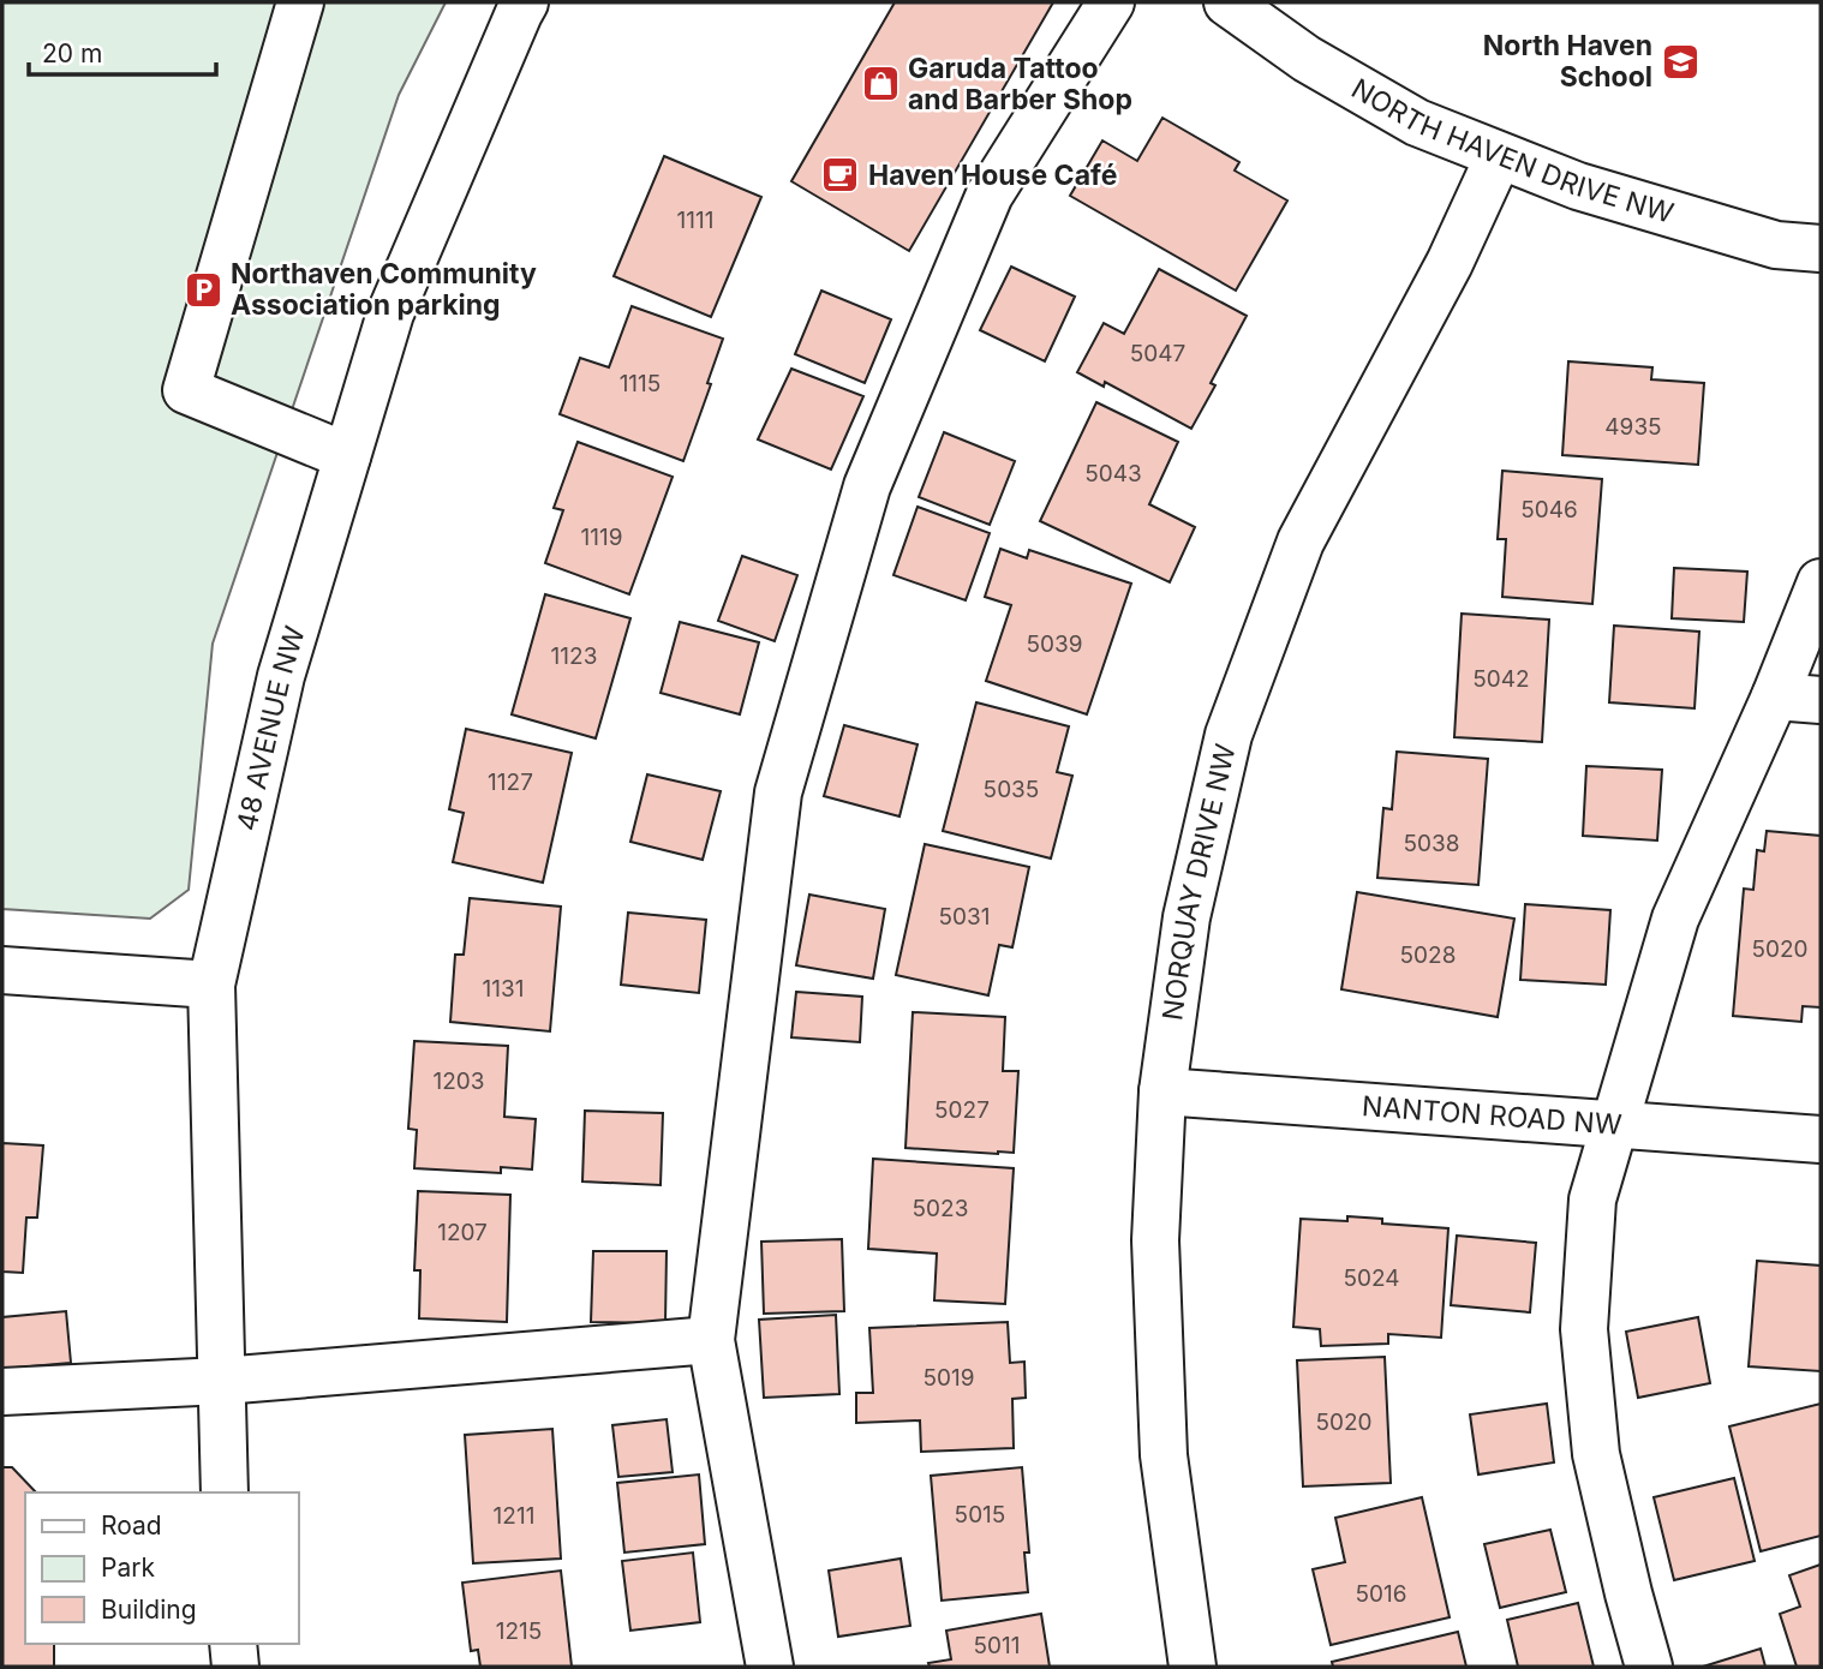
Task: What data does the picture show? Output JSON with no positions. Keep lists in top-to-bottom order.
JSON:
{
  "streets": {
    "street": [
      "NORTH HAVEN DRIVE NW",
      "48 AVENUE NW",
      "NORQUAY DRIVE NW",
      "NANTON ROAD NW"
    ]
  },
  "crossings": [
    ["NORTH HAVEN DRIVE NW", "NORQUAY DRIVE NW"],
    ["NORQUAY DRIVE NW", "NANTON ROAD NW"]
  ],
  "places": {
    "school or university": ["North Haven School"],
    "shop": ["Garuda Tattoo and Barber Shop"],
    "cafe": ["Haven House Café"],
    "parking": ["Northaven Community Association parking"]
  },
  "house_numbers": [
    "1111",
    "5047",
    "1115",
    "4935",
    "5043",
    "5046",
    "1119",
    "5039",
    "1123",
    "5042",
    "1127",
    "5035",
    "5038",
    "5031",
    "5020",
    "5028",
    "1131",
    "1203",
    "5027",
    "5023",
    "1207",
    "5024",
    "5019",
    "5020",
    "5015",
    "1211",
    "5016",
    "1215",
    "5011"
  ],
  "legend": ["Road", "Park", "Building"],
  "scale_bar": "20 m"
}
